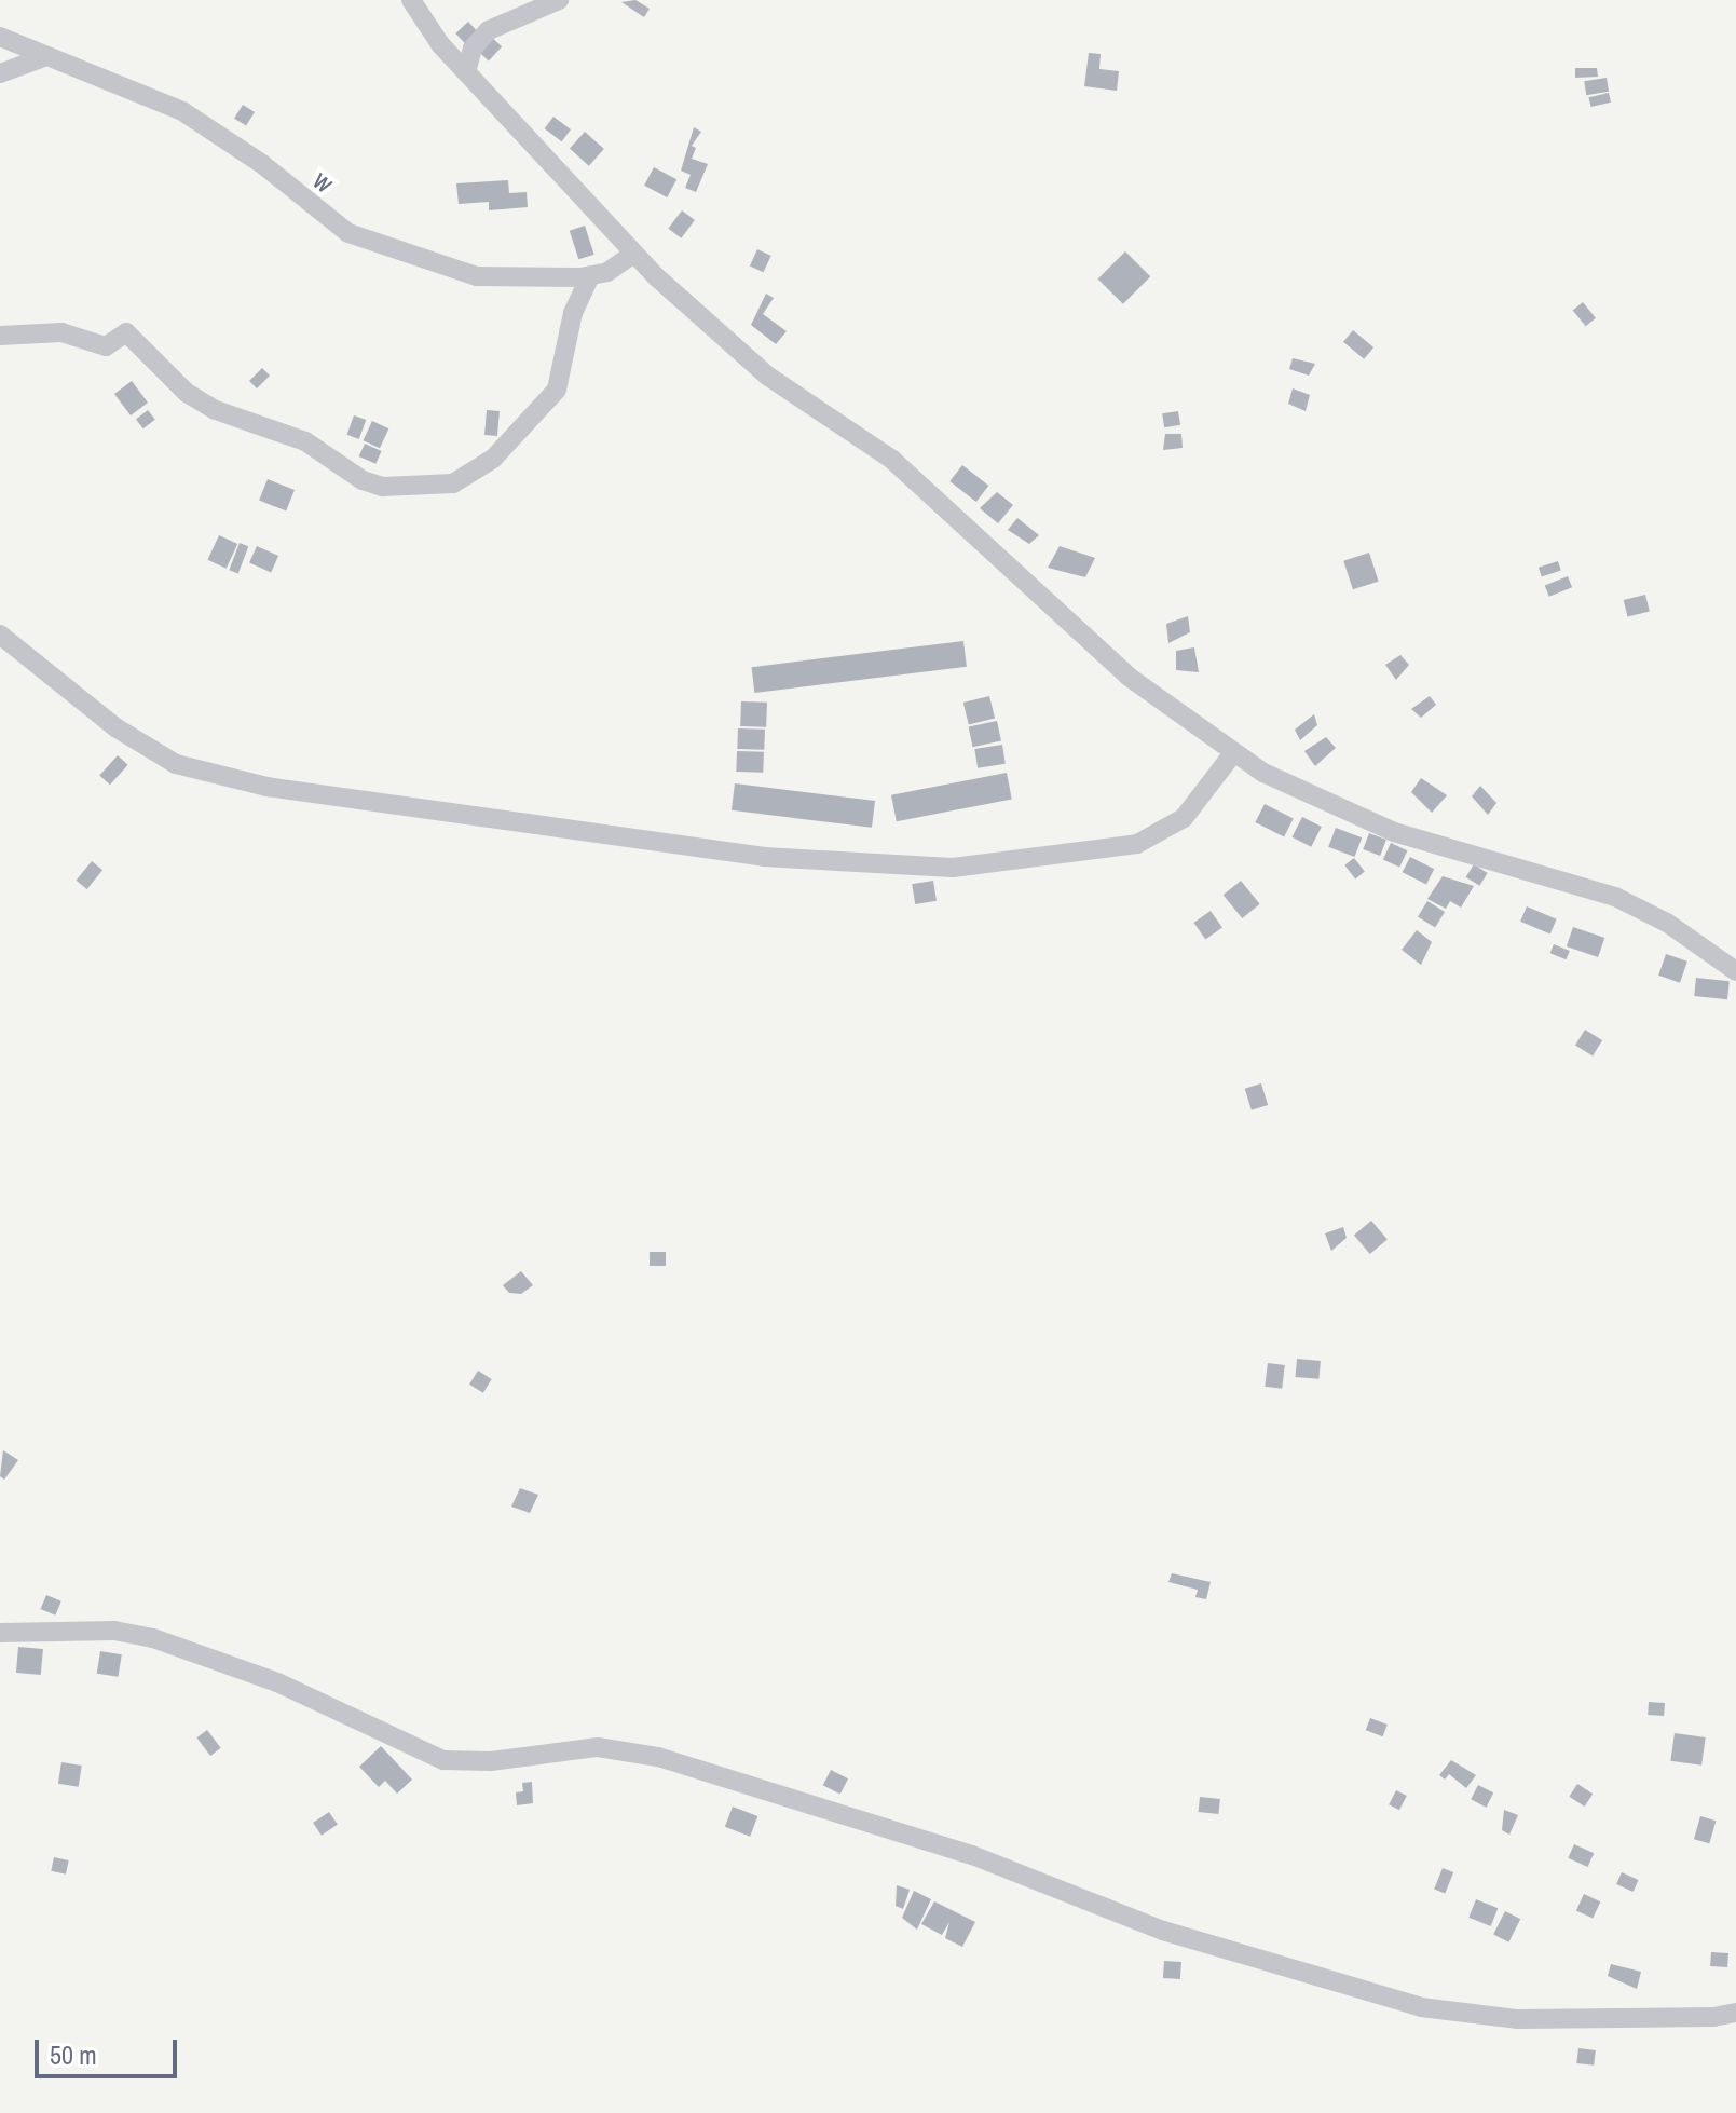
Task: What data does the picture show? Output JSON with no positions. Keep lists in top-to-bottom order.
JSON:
{
  "streets": {
    "street": ["w"]
  },
  "scale_bar": "50 m"
}
